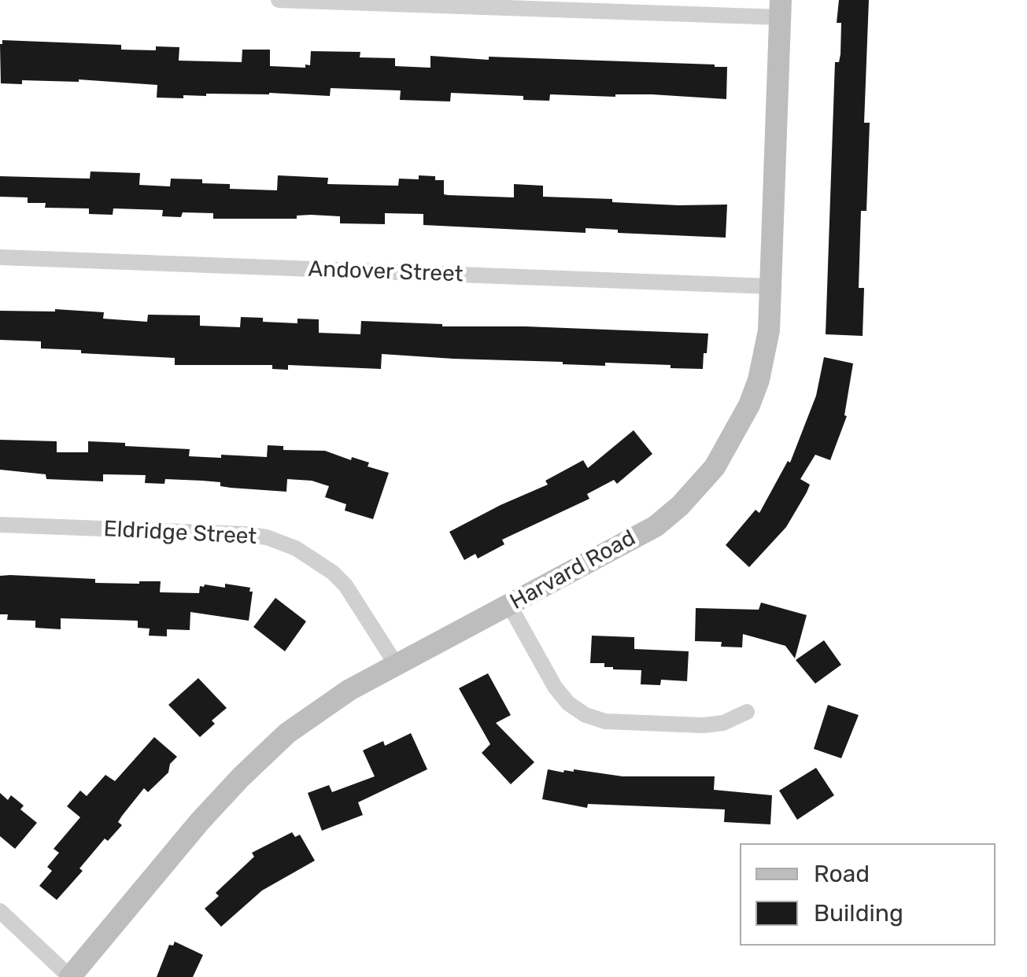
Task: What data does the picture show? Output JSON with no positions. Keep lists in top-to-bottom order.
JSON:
{
  "streets": {
    "street": ["Andover Street", "Eldridge Street", "Harvard Road"]
  },
  "crossings": [
    ["Andover Street", "Harvard Road"],
    ["Eldridge Street", "Harvard Road"]
  ],
  "legend": ["Road", "Building"]
}
